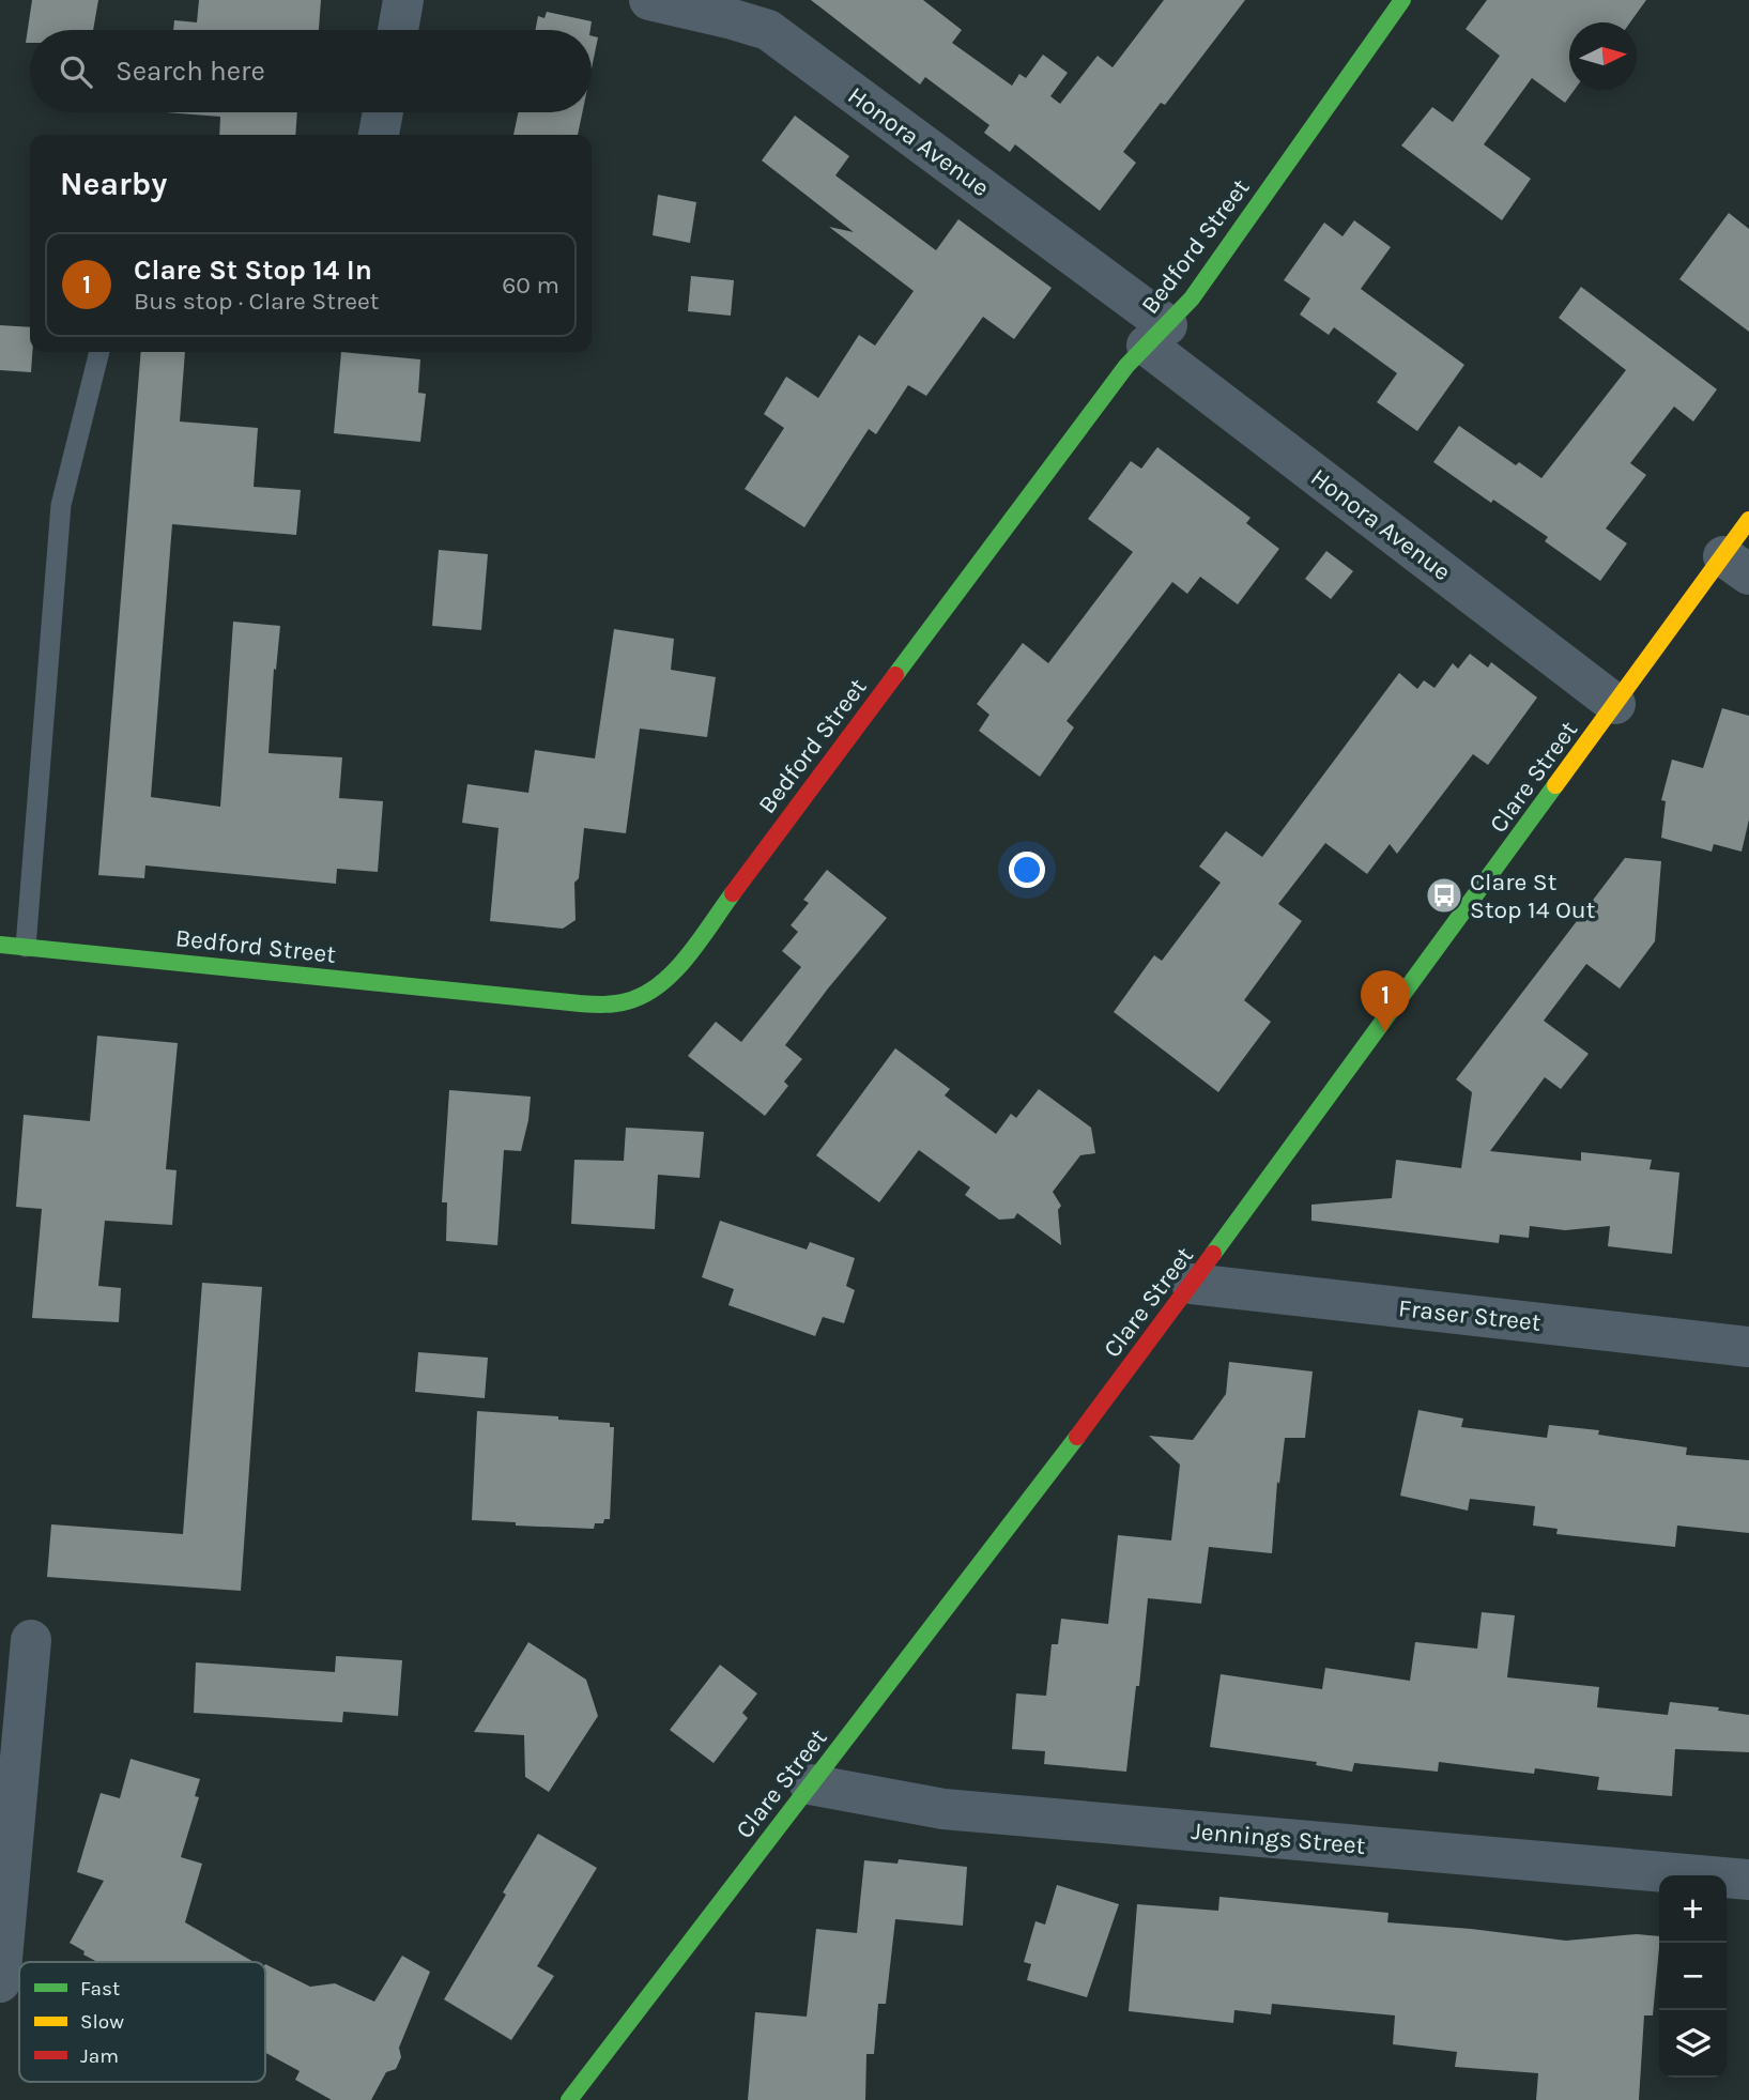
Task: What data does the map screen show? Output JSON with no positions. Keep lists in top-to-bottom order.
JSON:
{
  "streets": {
    "street": [
      "Honora Avenue",
      "Bedford Street",
      "Clare Street",
      "Fraser Street",
      "Jennings Street"
    ]
  },
  "crossings": [
    ["Honora Avenue", "Bedford Street"],
    ["Honora Avenue", "Clare Street"],
    ["Clare Street", "Fraser Street"],
    ["Clare Street", "Jennings Street"]
  ],
  "places": {
    "bus stop": ["Clare St Stop 14 Out"]
  },
  "legend": ["Fast", "Slow", "Jam"],
  "north": "right",
  "page": {
    "search": "Search here",
    "heading": "Nearby",
    "list": [
      {
        "mark": "1",
        "name": "Clare St Stop 14 In",
        "note": "Bus stop · Clare Street",
        "value": "60 m"
      }
    ],
    "pins": "1",
    "map_buttons": ["+", "−"]
  }
}
